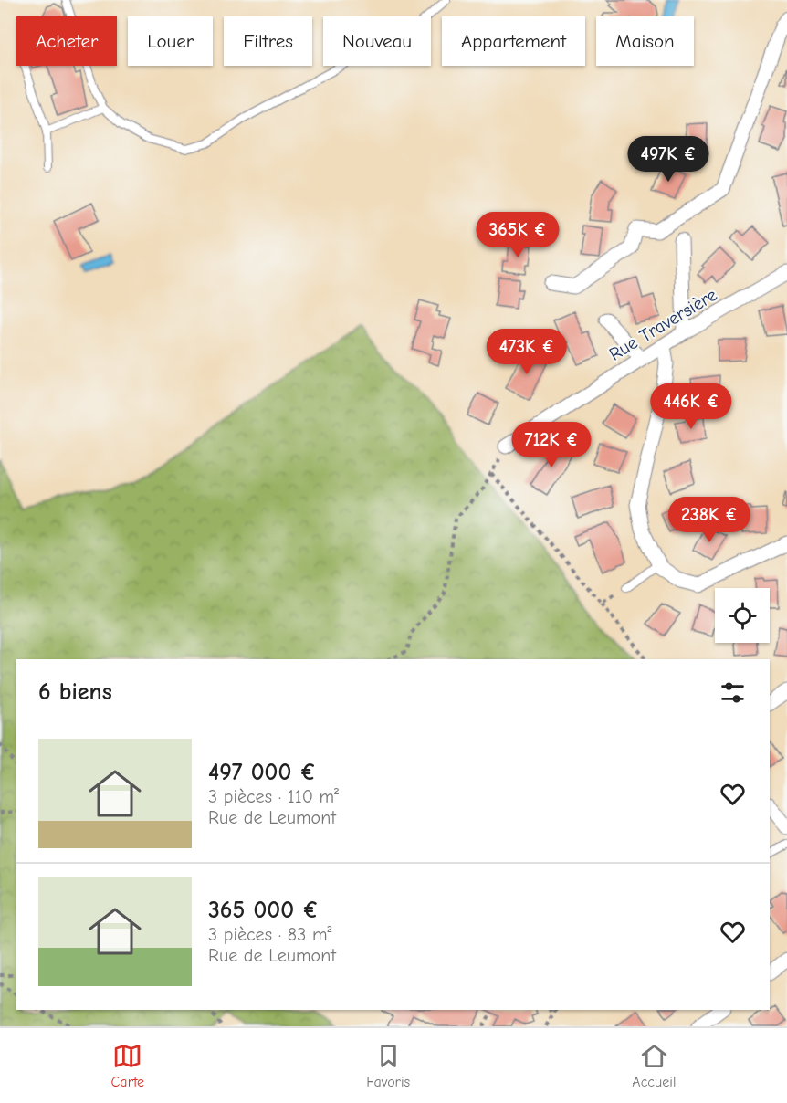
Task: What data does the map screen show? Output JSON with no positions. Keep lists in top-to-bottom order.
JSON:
{
  "streets": {
    "street": ["Rue Traversière"]
  },
  "page": {
    "chip": [
      "Acheter",
      "Louer",
      "Filtres",
      "Nouveau",
      "Appartement",
      "Maison"
    ],
    "price": [
      "497K €",
      "365K €",
      "473K €",
      "446K €",
      "712K €",
      "238K €"
    ],
    "heading": "6 biens",
    "list": [
      {
        "name": "497 000 €",
        "note": "3 pièces · 110 m² · Rue de Leumont"
      },
      {
        "name": "365 000 €",
        "note": "3 pièces · 83 m² · Rue de Leumont"
      }
    ],
    "tabs": ["Carte", "Favoris", "Accueil"]
  }
}
